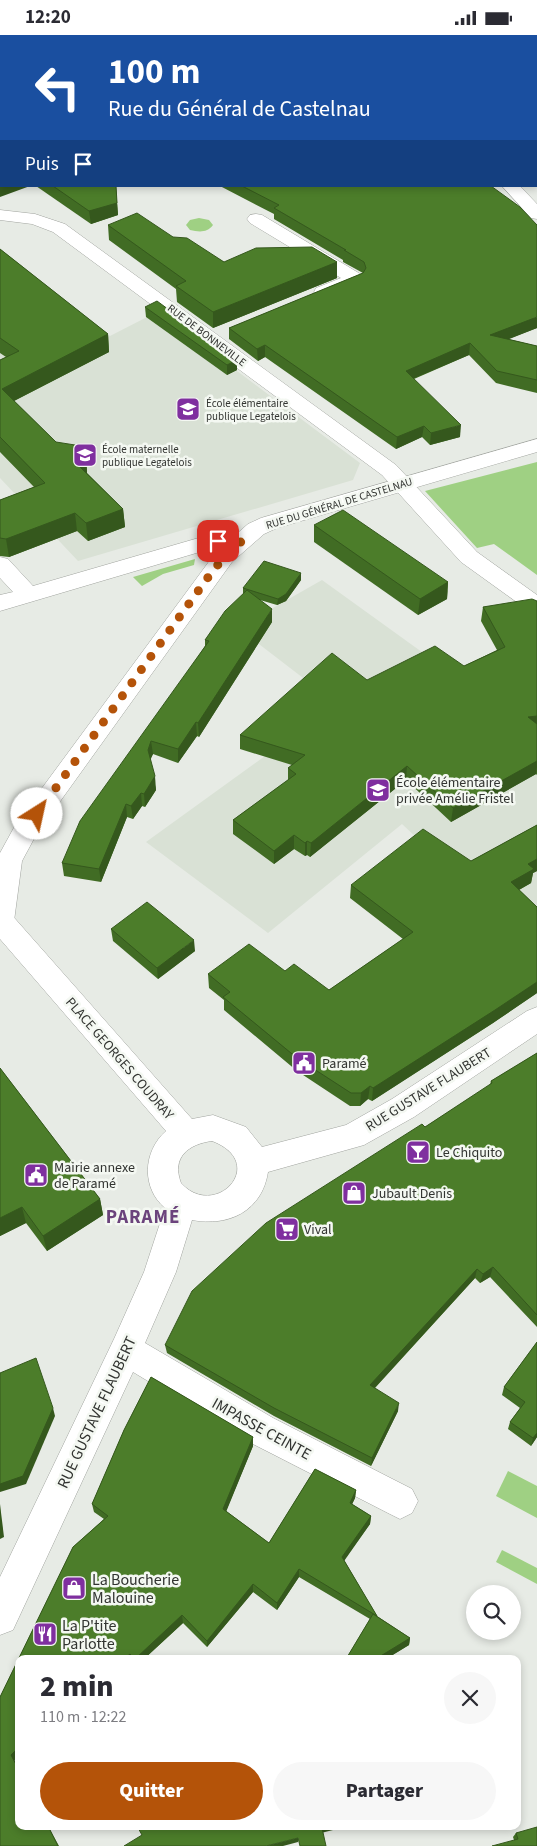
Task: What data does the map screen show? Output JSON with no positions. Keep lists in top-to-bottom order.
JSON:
{
  "streets": {
    "street": [
      "RUE DE BONNEVILLE",
      "RUE DU GÉNÉRAL DE CASTELNAU",
      "PLACE GEORGES COUDRAY",
      "RUE GUSTAVE FLAUBERT",
      "IMPASSE CEINTE"
    ]
  },
  "crossings": [
    ["RUE DE BONNEVILLE", "RUE DU GÉNÉRAL DE CASTELNAU"],
    ["RUE DU GÉNÉRAL DE CASTELNAU", "PLACE GEORGES COUDRAY"],
    ["PLACE GEORGES COUDRAY", "RUE GUSTAVE FLAUBERT"],
    ["RUE GUSTAVE FLAUBERT", "IMPASSE CEINTE"]
  ],
  "districts": ["PARAMÉ"],
  "places": {
    "school or university": ["École élémentaire publique Legatelois", "École maternelle publique Legatelois", "École élémentaire privée Amélie Fristel"],
    "public building": ["Paramé", "Mairie annexe de Paramé"],
    "bar": ["Le Chiquito"],
    "shop": ["Jubault Denis", "La Boucherie Malouine"],
    "supermarket": ["Vival"],
    "restaurant": ["La P'tite Parlotte"]
  },
  "page": {
    "status": "12:20",
    "turn": ["100 m", "Rue du Général de Castelnau"],
    "then": "Puis",
    "heading": ["2 min", "110 m · 12:22"],
    "buttons": ["Quitter", "Partager"]
  }
}
